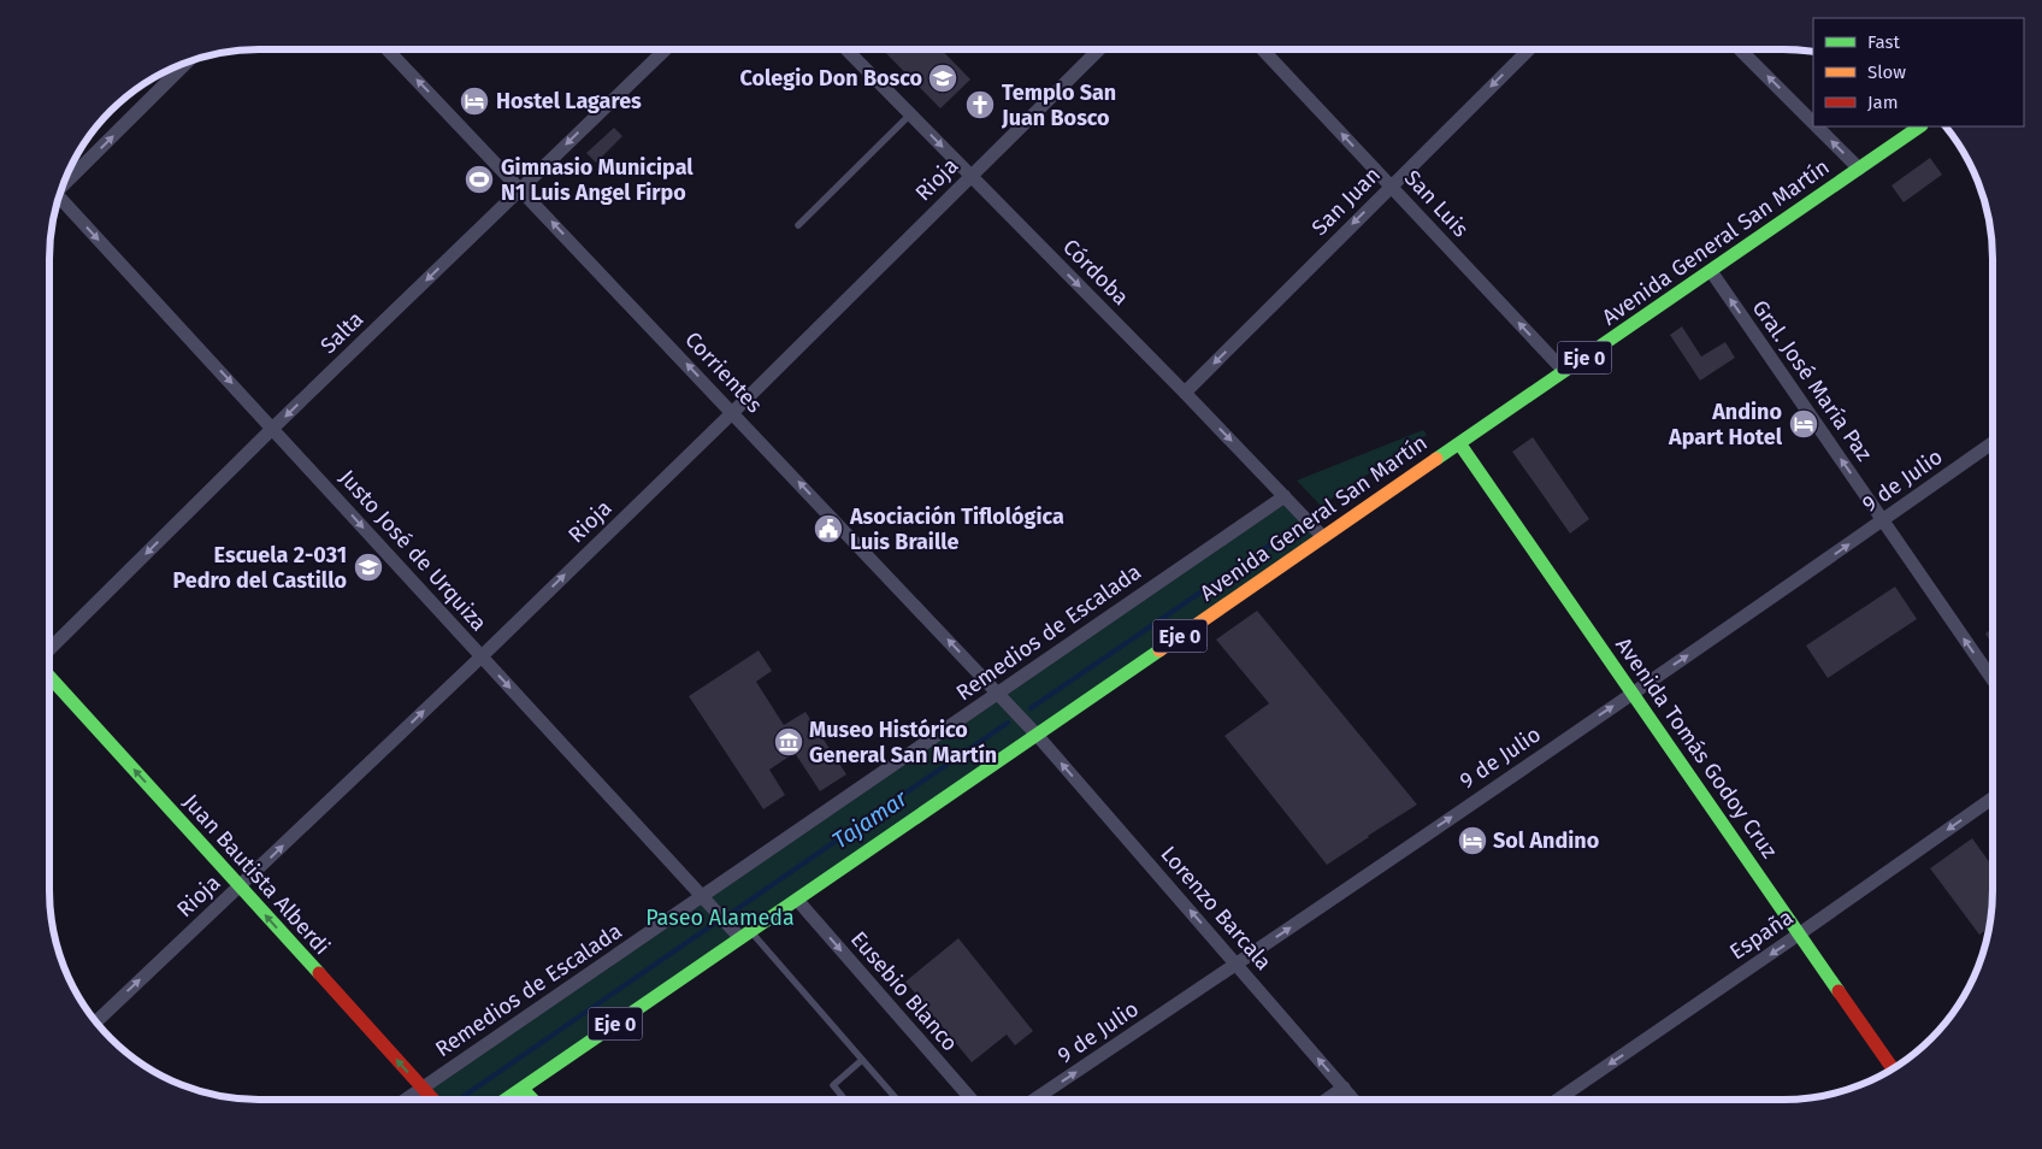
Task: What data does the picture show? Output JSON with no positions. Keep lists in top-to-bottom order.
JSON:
{
  "streets": {
    "main road": [
      "Avenida General San Martín",
      "Eje 0",
      "Avenida Tomás Godoy Cruz",
      "Juan Bautista Alberdi"
    ],
    "street": [
      "Rioja",
      "San Juan",
      "San Luis",
      "Córdoba",
      "Salta",
      "Corrientes",
      "Gral. José María Paz",
      "9 de Julio",
      "Justo José de Urquiza",
      "Remedios de Escalada",
      "Lorenzo Barcala",
      "España",
      "Eusebio Blanco"
    ]
  },
  "crossings": [
    ["Rioja", "Córdoba"],
    ["Rioja", "Corrientes"],
    ["Rioja", "Justo José de Urquiza"],
    ["Rioja", "Juan Bautista Alberdi"],
    ["San Juan", "San Luis"],
    ["San Juan", "Córdoba"],
    ["San Luis", "Avenida General San Martín"],
    ["Avenida General San Martín", "Córdoba"],
    ["Avenida General San Martín", "Corrientes"],
    ["Avenida General San Martín", "Gral. José María Paz"],
    ["Avenida General San Martín", "Justo José de Urquiza"],
    ["Avenida General San Martín", "Avenida Tomás Godoy Cruz"],
    ["Avenida General San Martín", "Lorenzo Barcala"],
    ["Avenida General San Martín", "Eusebio Blanco"],
    ["Córdoba", "Remedios de Escalada"],
    ["Salta", "Corrientes"],
    ["Salta", "Justo José de Urquiza"],
    ["Corrientes", "Remedios de Escalada"],
    ["Corrientes", "Lorenzo Barcala"],
    ["Gral. José María Paz", "9 de Julio"],
    ["9 de Julio", "Avenida Tomás Godoy Cruz"],
    ["9 de Julio", "Lorenzo Barcala"],
    ["Justo José de Urquiza", "Remedios de Escalada"],
    ["Remedios de Escalada", "Juan Bautista Alberdi"],
    ["Avenida Tomás Godoy Cruz", "España"]
  ],
  "one_way": [
    "Rioja",
    "San Juan",
    "San Luis",
    "Córdoba",
    "Salta",
    "Corrientes",
    "Gral. José María Paz",
    "9 de Julio",
    "Justo José de Urquiza",
    "Juan Bautista Alberdi",
    "Lorenzo Barcala",
    "España",
    "Eusebio Blanco"
  ],
  "water": ["Tajamar"],
  "parks": ["Paseo Alameda"],
  "places": {
    "school or university": ["Colegio Don Bosco", "Escuela 2-031 Pedro del Castillo"],
    "hotel": ["Hostel Lagares", "Andino Apart Hotel", "Sol Andino"],
    "church": ["Templo San Juan Bosco"],
    "sports": ["Gimnasio Municipal N1 Luis Angel Firpo"],
    "public building": ["Asociación Tiflológica Luis Braille"],
    "museum": ["Museo Histórico General San Martín"]
  },
  "legend": ["Fast", "Slow", "Jam"]
}
